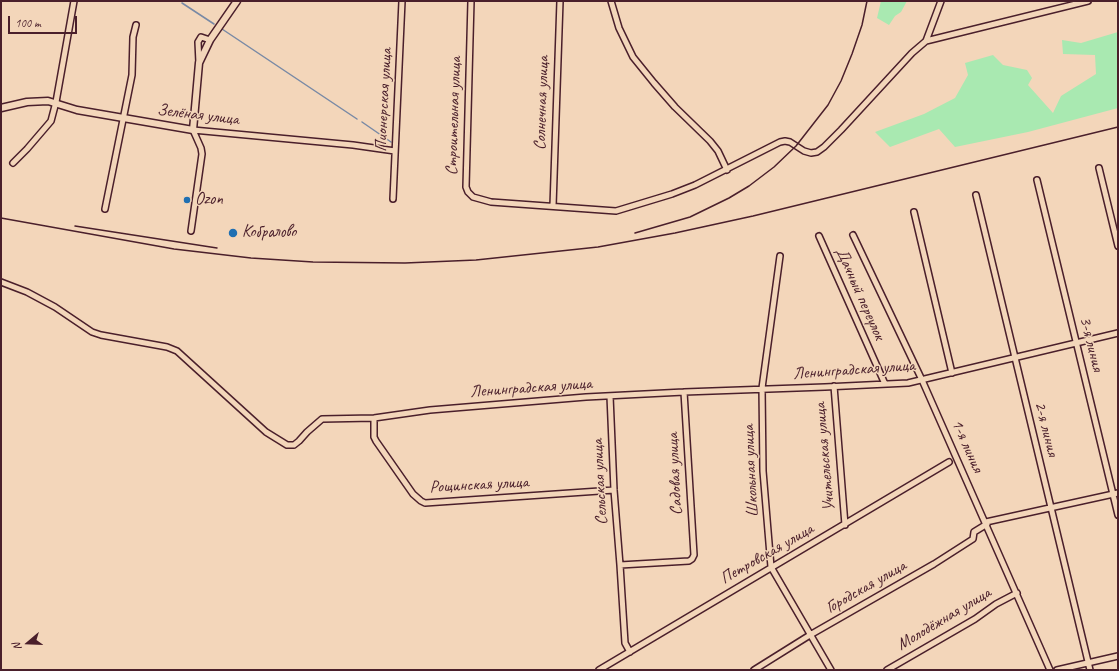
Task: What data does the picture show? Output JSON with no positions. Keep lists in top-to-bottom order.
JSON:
{
  "streets": {
    "street": [
      "Пионерская улица",
      "Солнечная улица",
      "Зелёная улица",
      "Строительная улица",
      "Дачный переулок",
      "3-я линия",
      "Ленинградская улица",
      "2-я линия",
      "1-я линия",
      "Учительская улица",
      "Школьная улица",
      "Садовая улица",
      "Сельская улица",
      "Рощинская улица",
      "Петровская улица",
      "Городская улица",
      "Молодёжная улица"
    ]
  },
  "crossings": [
    ["Пионерская улица", "Зелёная улица"],
    ["Солнечная улица", "Строительная улица"],
    ["Дачный переулок", "Ленинградская улица"],
    ["3-я линия", "Ленинградская улица"],
    ["Ленинградская улица", "2-я линия"],
    ["Ленинградская улица", "1-я линия"],
    ["Ленинградская улица", "Учительская улица"],
    ["Ленинградская улица", "Школьная улица"],
    ["Ленинградская улица", "Садовая улица"],
    ["Ленинградская улица", "Сельская улица"],
    ["Ленинградская улица", "Рощинская улица"],
    ["1-я линия", "Городская улица"],
    ["1-я линия", "Молодёжная улица"],
    ["Учительская улица", "Петровская улица"],
    ["Школьная улица", "Петровская улица"],
    ["Школьная улица", "Городская улица"],
    ["Садовая улица", "Сельская улица"],
    ["Сельская улица", "Рощинская улица"],
    ["Сельская улица", "Петровская улица"]
  ],
  "places": ["Ozon", "Кобралово"],
  "scale_bar": "100 m",
  "north": "left"
}
